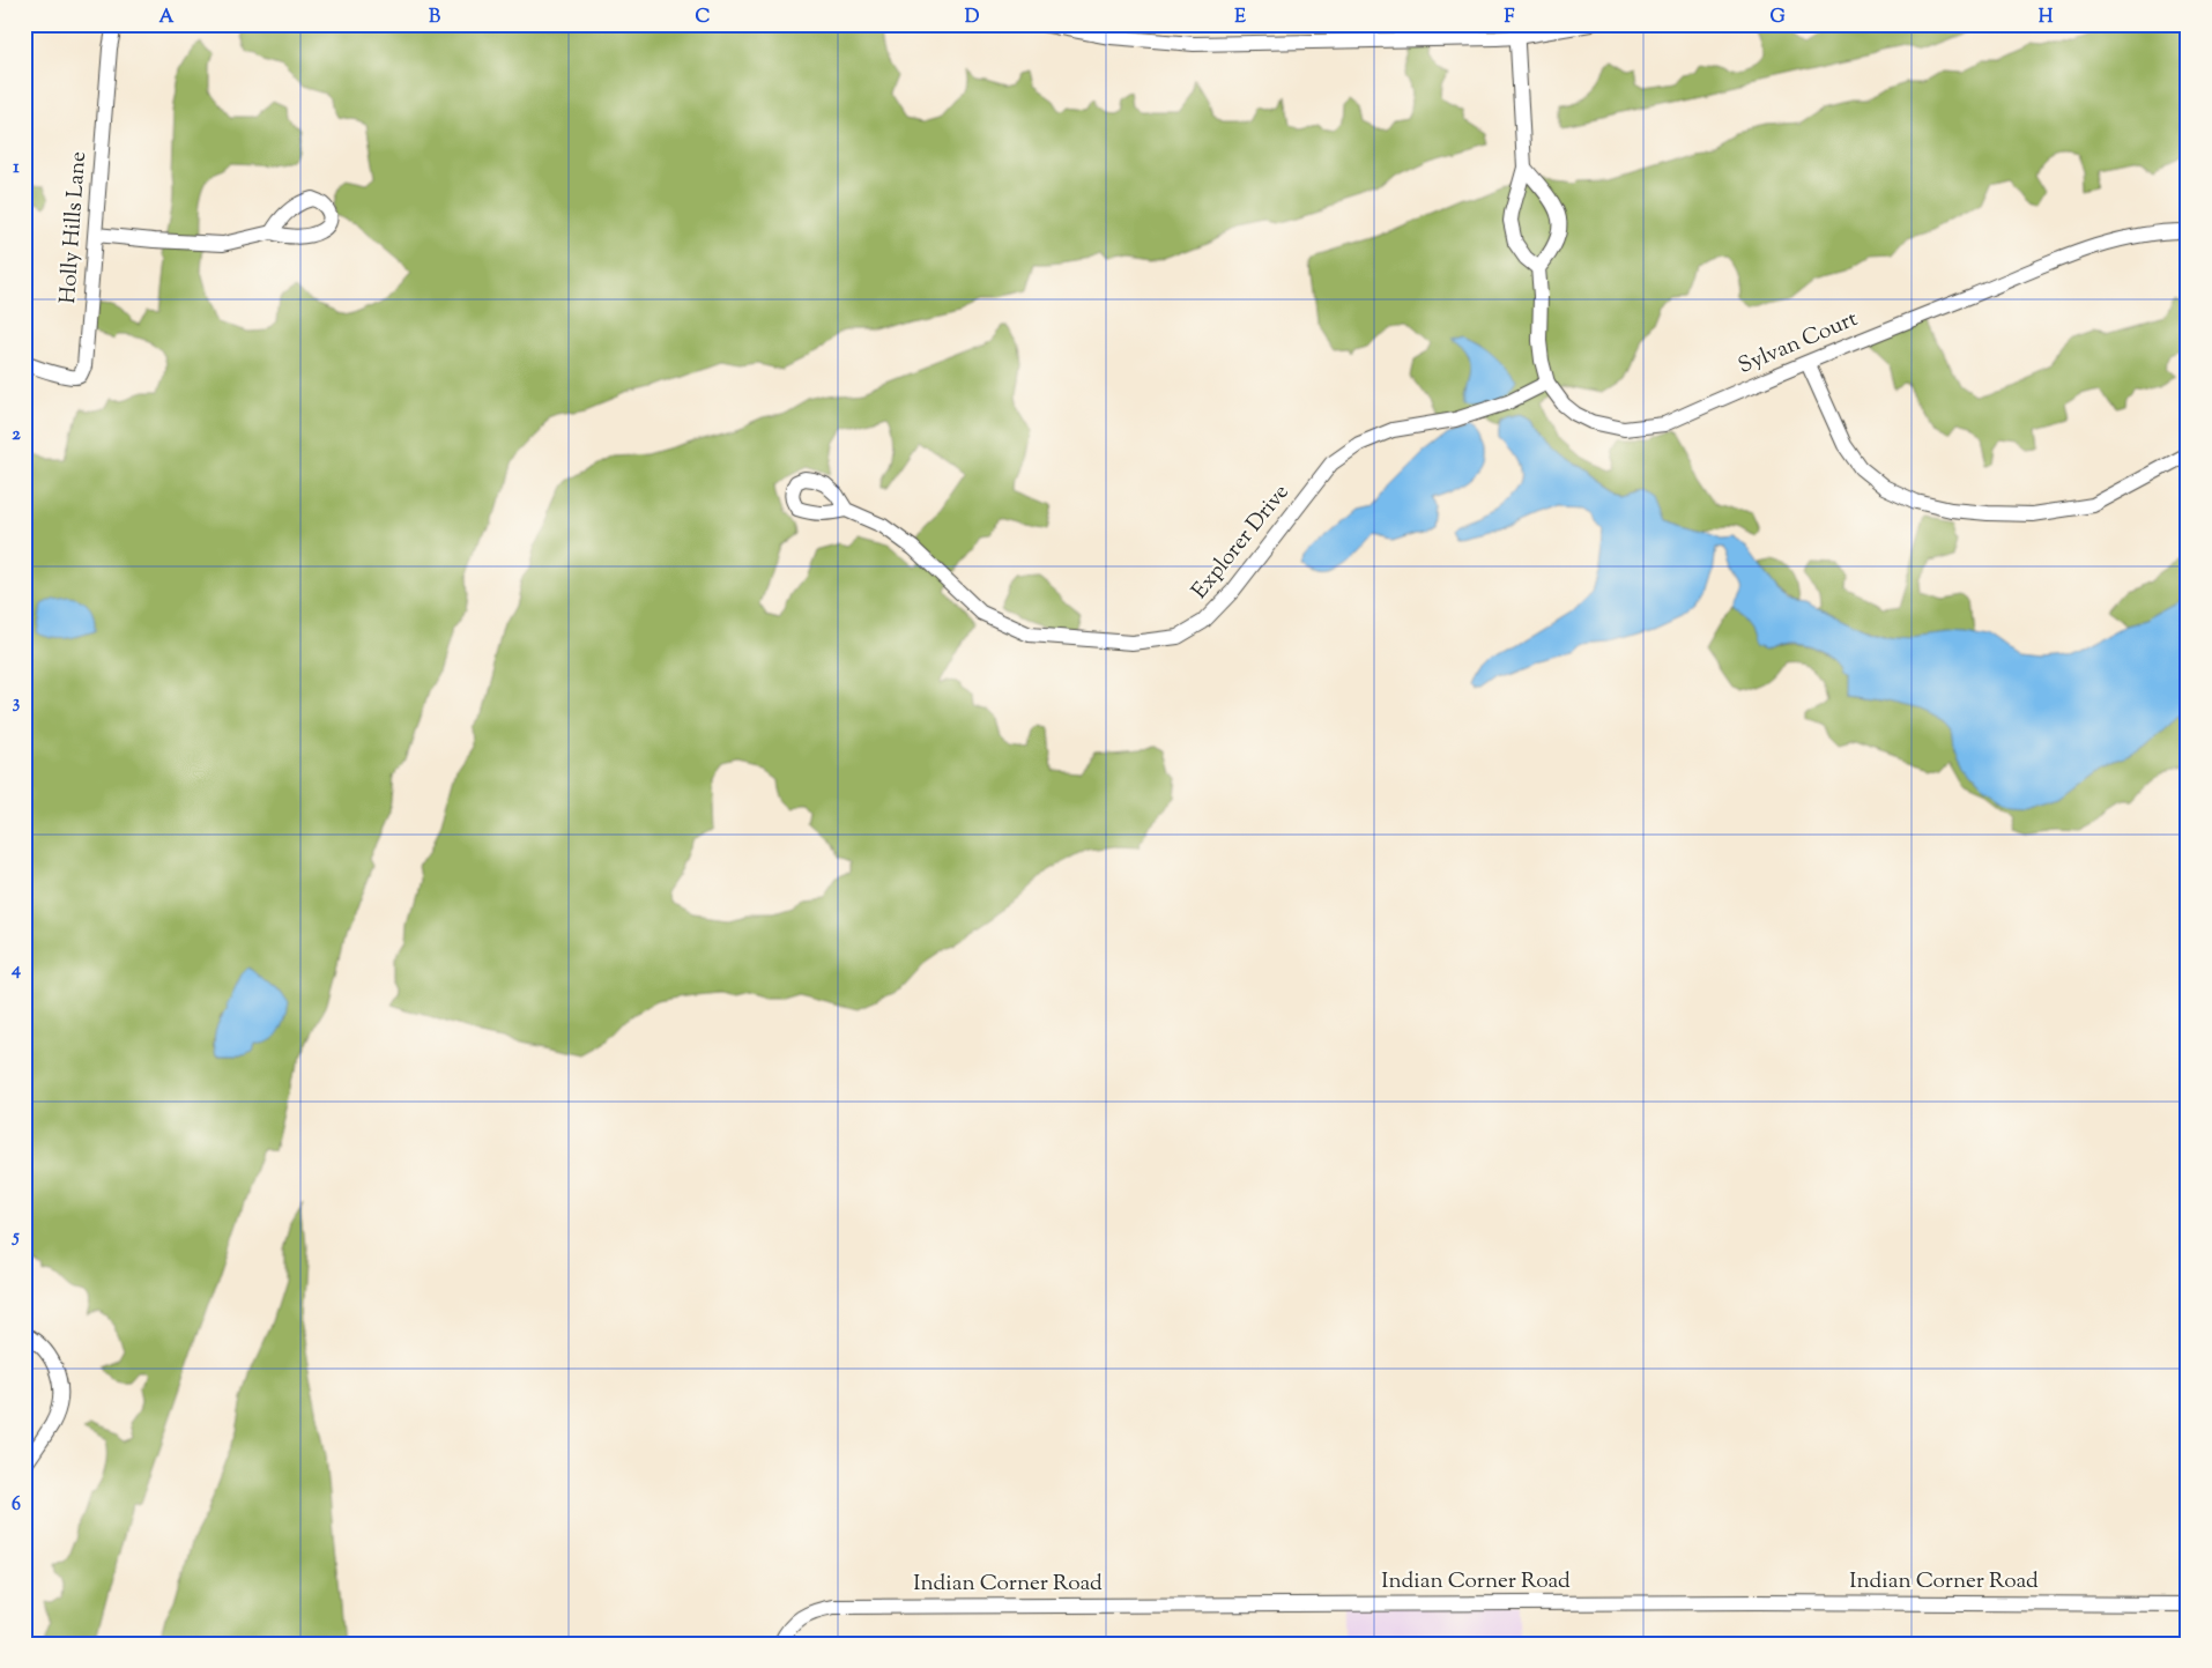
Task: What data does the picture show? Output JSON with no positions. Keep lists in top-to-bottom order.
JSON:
{
  "streets": {
    "street": [
      "Holly Hills Lane",
      "Sylvan Court",
      "Explorer Drive",
      "Indian Corner Road"
    ]
  },
  "crossings": [
    ["Sylvan Court", "Explorer Drive"]
  ],
  "grid": {
    "columns": [
      "A",
      "B",
      "C",
      "D",
      "E",
      "F",
      "G",
      "H"
    ],
    "rows": [
      "1",
      "2",
      "3",
      "4",
      "5",
      "6"
    ]
  }
}
